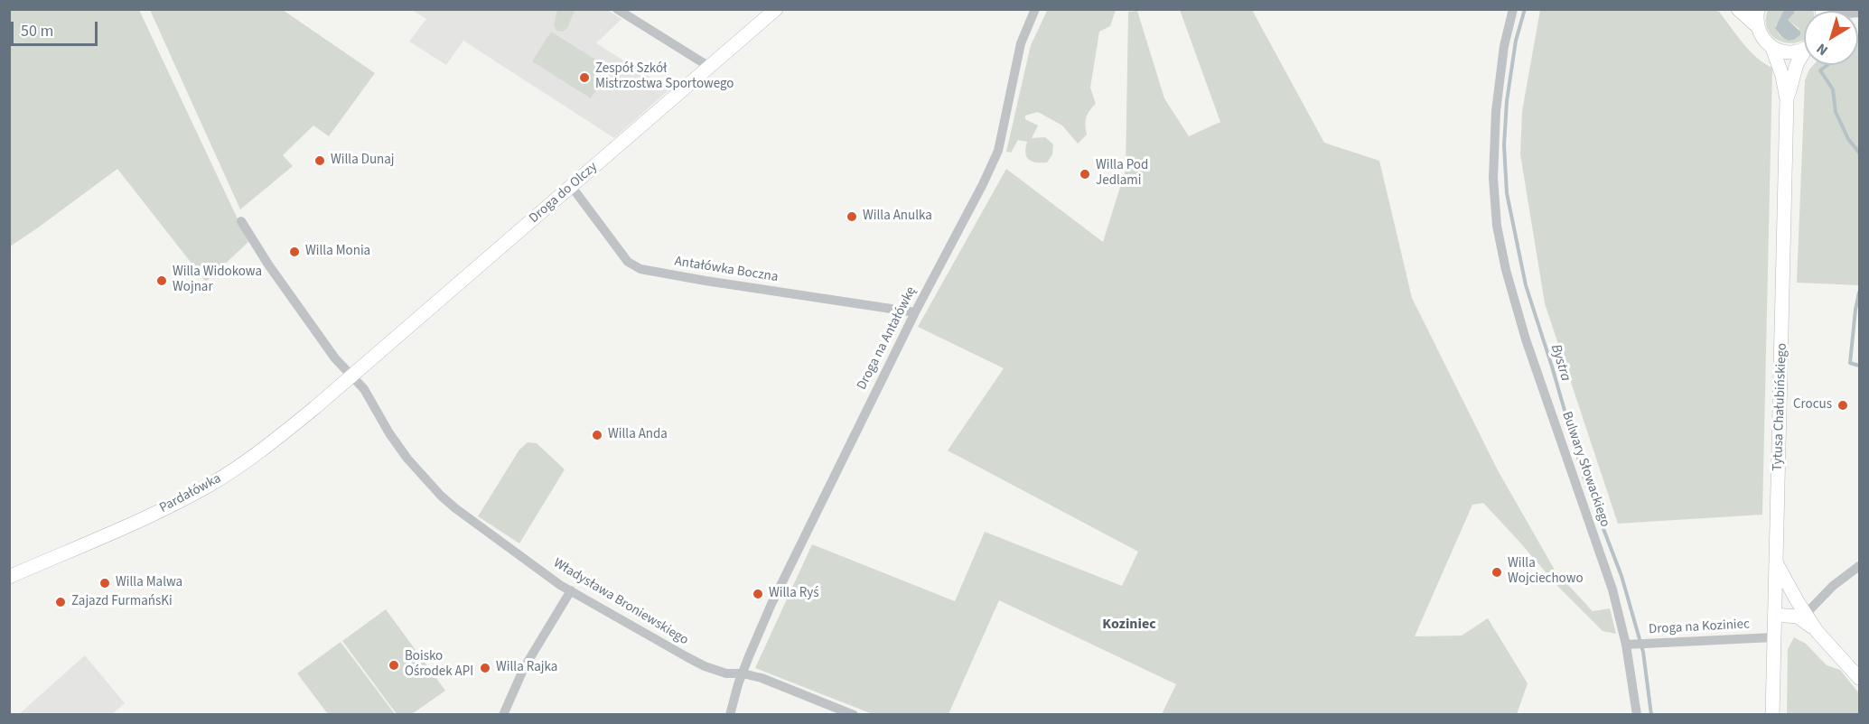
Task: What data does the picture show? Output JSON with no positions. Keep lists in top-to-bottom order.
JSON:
{
  "streets": {
    "street": [
      "Droga do Olczy",
      "Antałówka Boczna",
      "Droga na Antałówkę",
      "Tytusa Chałubińskiego",
      "Bulwary Słowackiego",
      "Pardałówka",
      "Władysława Broniewskiego",
      "Droga na Koziniec"
    ]
  },
  "crossings": [
    ["Droga do Olczy", "Antałówka Boczna"],
    ["Droga do Olczy", "Pardałówka"],
    ["Droga do Olczy", "Władysława Broniewskiego"],
    ["Antałówka Boczna", "Droga na Antałówkę"],
    ["Droga na Antałówkę", "Władysława Broniewskiego"],
    ["Tytusa Chałubińskiego", "Droga na Koziniec"],
    ["Bulwary Słowackiego", "Droga na Koziniec"],
    ["Pardałówka", "Władysława Broniewskiego"]
  ],
  "districts": ["Koziniec"],
  "water": ["Bystra"],
  "places": [
    "Zespół Szkół Mistrzostwa Sportowego",
    "Willa Dunaj",
    "Willa Pod Jedlami",
    "Willa Anulka",
    "Willa Monia",
    "Willa Widokowa Wojnar",
    "Crocus",
    "Willa Anda",
    "Willa Wojciechowo",
    "Willa Malwa",
    "Willa Ryś",
    "Zajazd FurmańsKi",
    "Boisko Ośrodek API",
    "Willa Rajka"
  ],
  "scale_bar": "50 m",
  "north": "bottom left"
}
